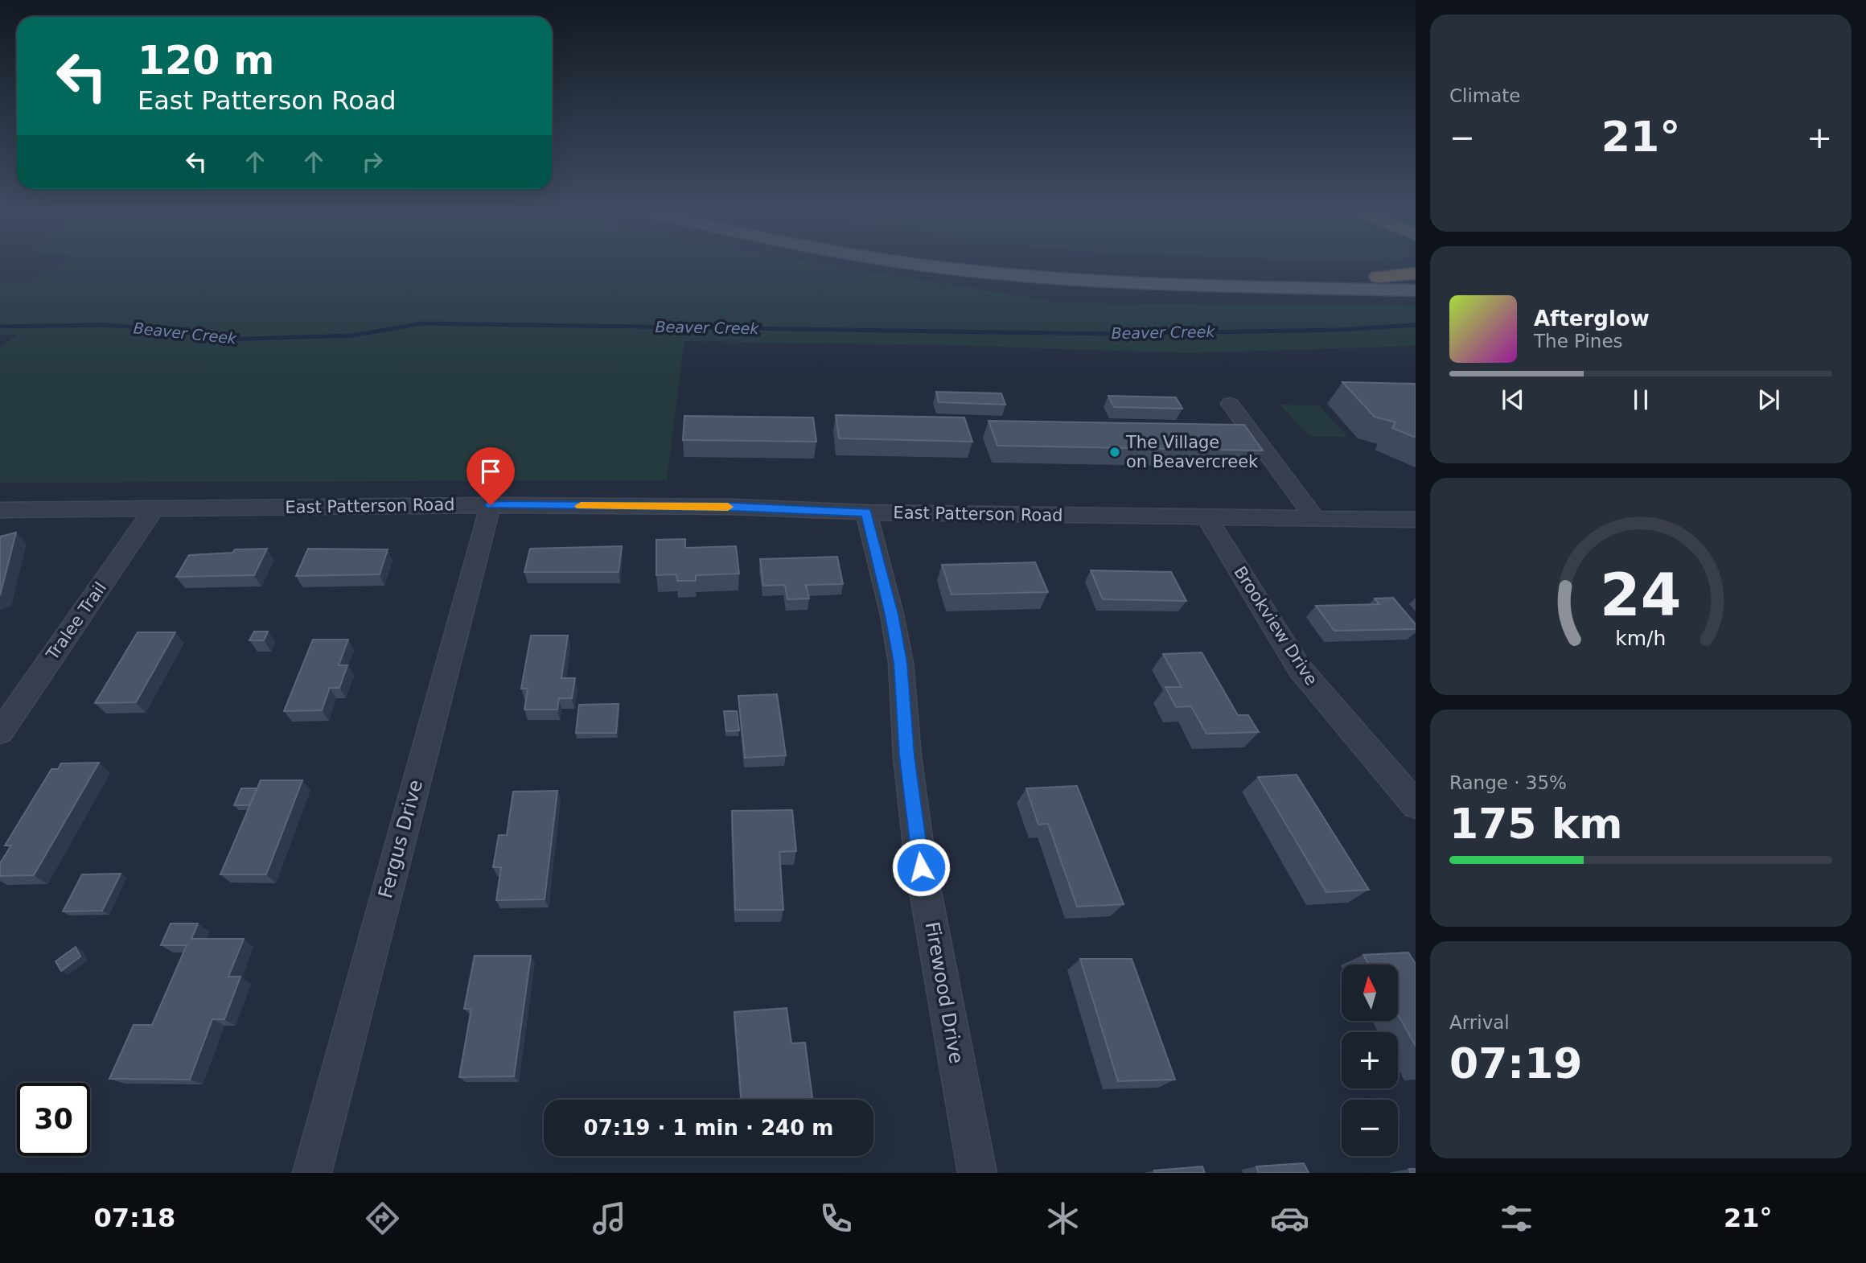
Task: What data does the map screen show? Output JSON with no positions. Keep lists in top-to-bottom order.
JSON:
{
  "streets": {
    "street": [
      "East Patterson Road",
      "Tralee Trail",
      "Brookview Drive",
      "Fergus Drive",
      "Firewood Drive"
    ]
  },
  "crossings": [
    ["East Patterson Road", "Tralee Trail"],
    ["East Patterson Road", "Brookview Drive"],
    ["East Patterson Road", "Fergus Drive"],
    ["East Patterson Road", "Firewood Drive"]
  ],
  "water": ["Beaver Creek"],
  "places": ["The Village on Beavercreek"],
  "north": "top",
  "page": {
    "tile": [
      "Climate",
      ["Range · 35%", "175 km"],
      ["Arrival", "07:19"]
    ],
    "turn": ["120 m", "East Patterson Road"],
    "heat": ["−", "21°", "+"],
    "song": ["Afterglow", "The Pines"],
    "map_buttons": ["+", "−"],
    "limit": "30",
    "trip": "07:19 · 1 min · 240 m",
    "tabs": ["07:18", "21°"],
    "gauge": ["24", "km/h"]
  }
}
